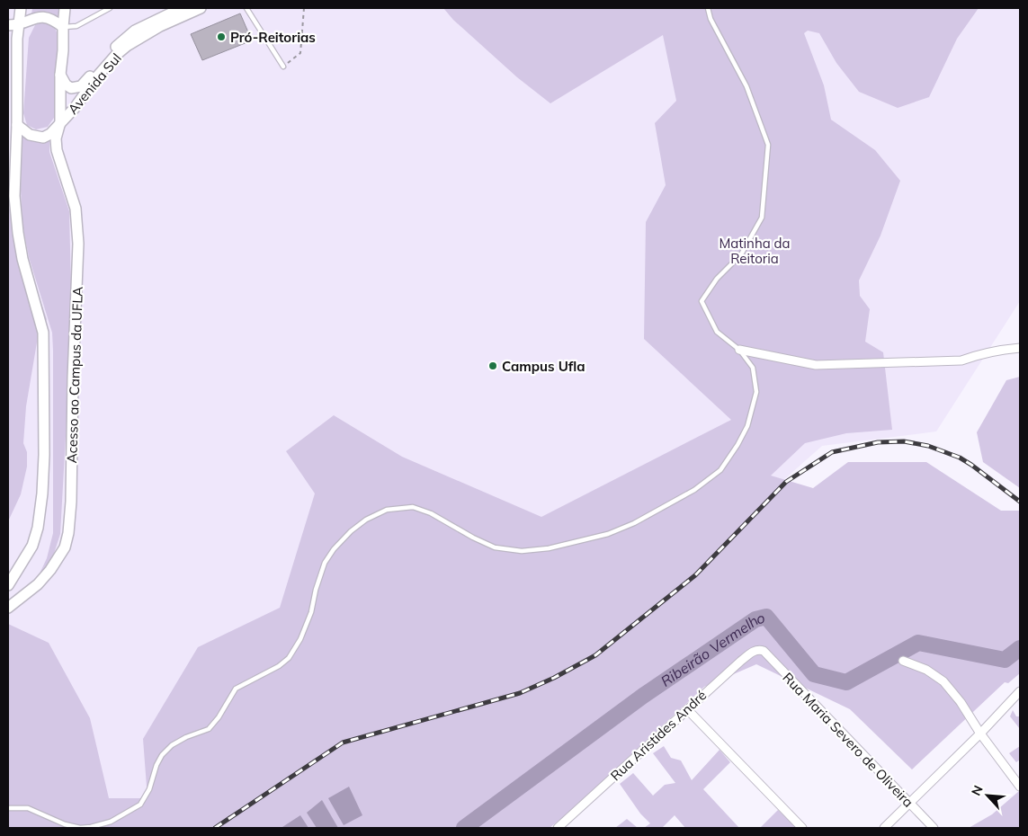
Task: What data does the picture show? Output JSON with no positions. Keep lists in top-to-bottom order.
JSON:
{
  "streets": {
    "street": [
      "Avenida Sul",
      "Acesso ao Campus da UFLA",
      "Rua Aristides André",
      "Rua Maria Severo de Oliveira"
    ]
  },
  "crossings": [
    ["Avenida Sul", "Acesso ao Campus da UFLA"],
    ["Rua Aristides André", "Rua Maria Severo de Oliveira"]
  ],
  "water": ["Ribeirão Vermelho"],
  "parks": ["Matinha da Reitoria"],
  "places": ["Pró-Reitorias", "Campus Ufla"],
  "north": "top left"
}
